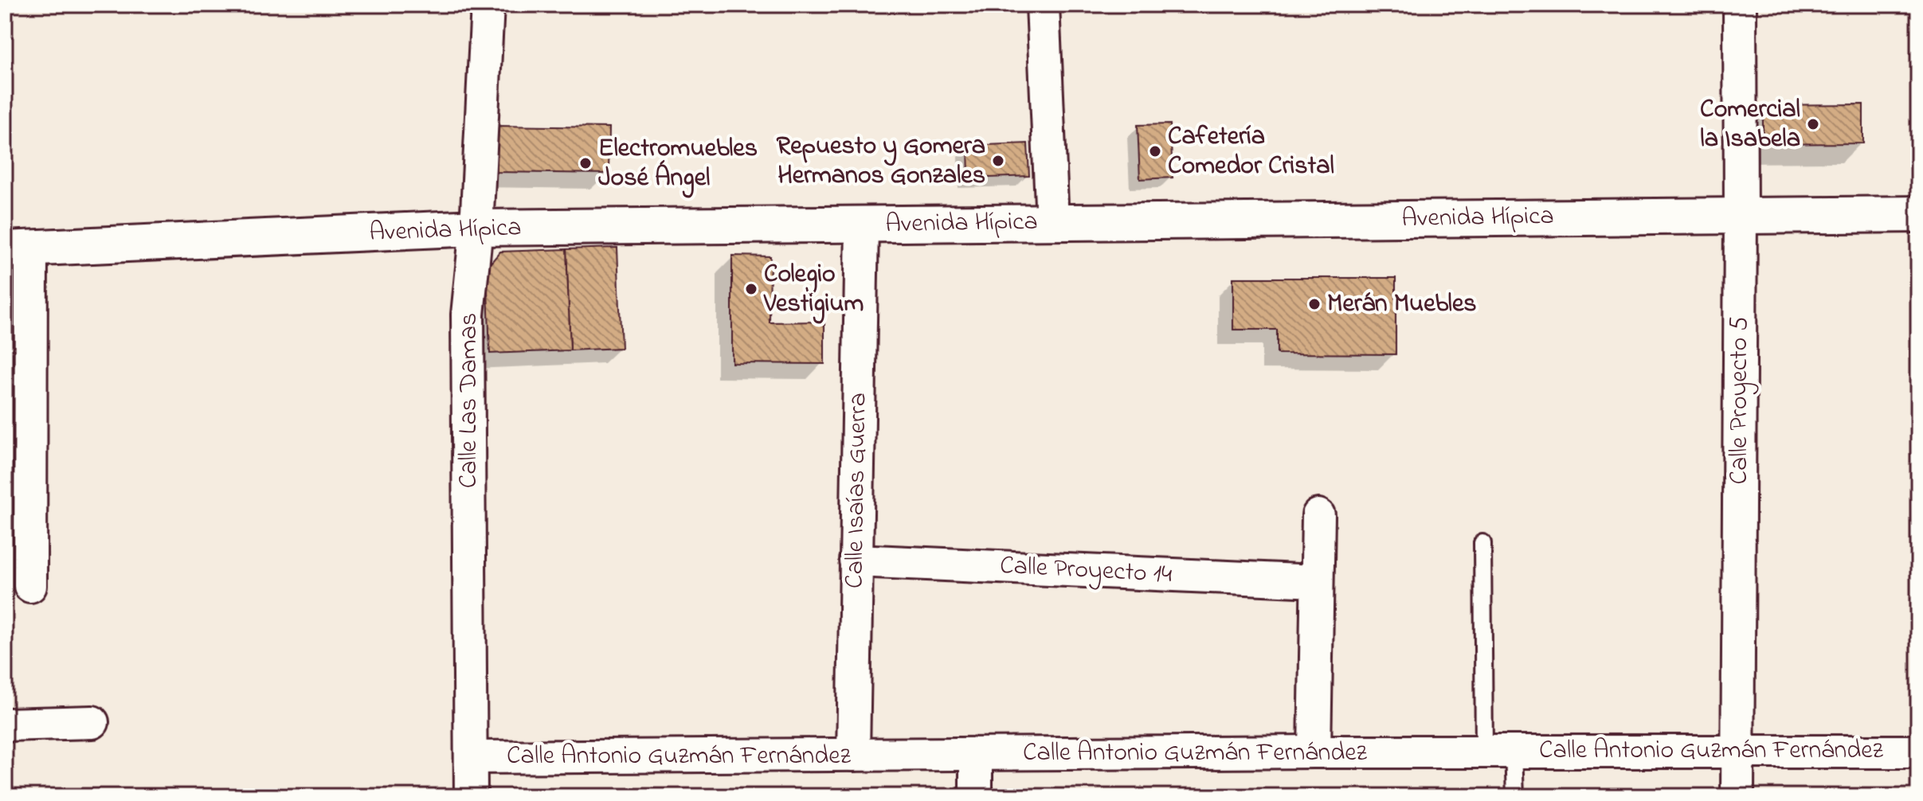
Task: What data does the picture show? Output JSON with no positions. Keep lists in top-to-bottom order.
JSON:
{
  "streets": {
    "street": [
      "Avenida Hípica",
      "Calle Las Damas",
      "Calle Proyecto 5",
      "Calle Isaías Guerra",
      "Calle Proyecto 14",
      "Calle Antonio Guzmán Fernández"
    ]
  },
  "crossings": [
    ["Avenida Hípica", "Calle Las Damas"],
    ["Avenida Hípica", "Calle Proyecto 5"],
    ["Avenida Hípica", "Calle Isaías Guerra"],
    ["Calle Las Damas", "Calle Antonio Guzmán Fernández"],
    ["Calle Proyecto 5", "Calle Antonio Guzmán Fernández"],
    ["Calle Isaías Guerra", "Calle Proyecto 14"],
    ["Calle Isaías Guerra", "Calle Antonio Guzmán Fernández"]
  ],
  "places": [
    "Comercial la Isabela",
    "Cafetería Comedor Cristal",
    "Repuesto y Gomera Hermanos Gonzales",
    "Electromuebles José Ángel",
    "Colegio Vestigium",
    "Merán Muebles"
  ]
}
